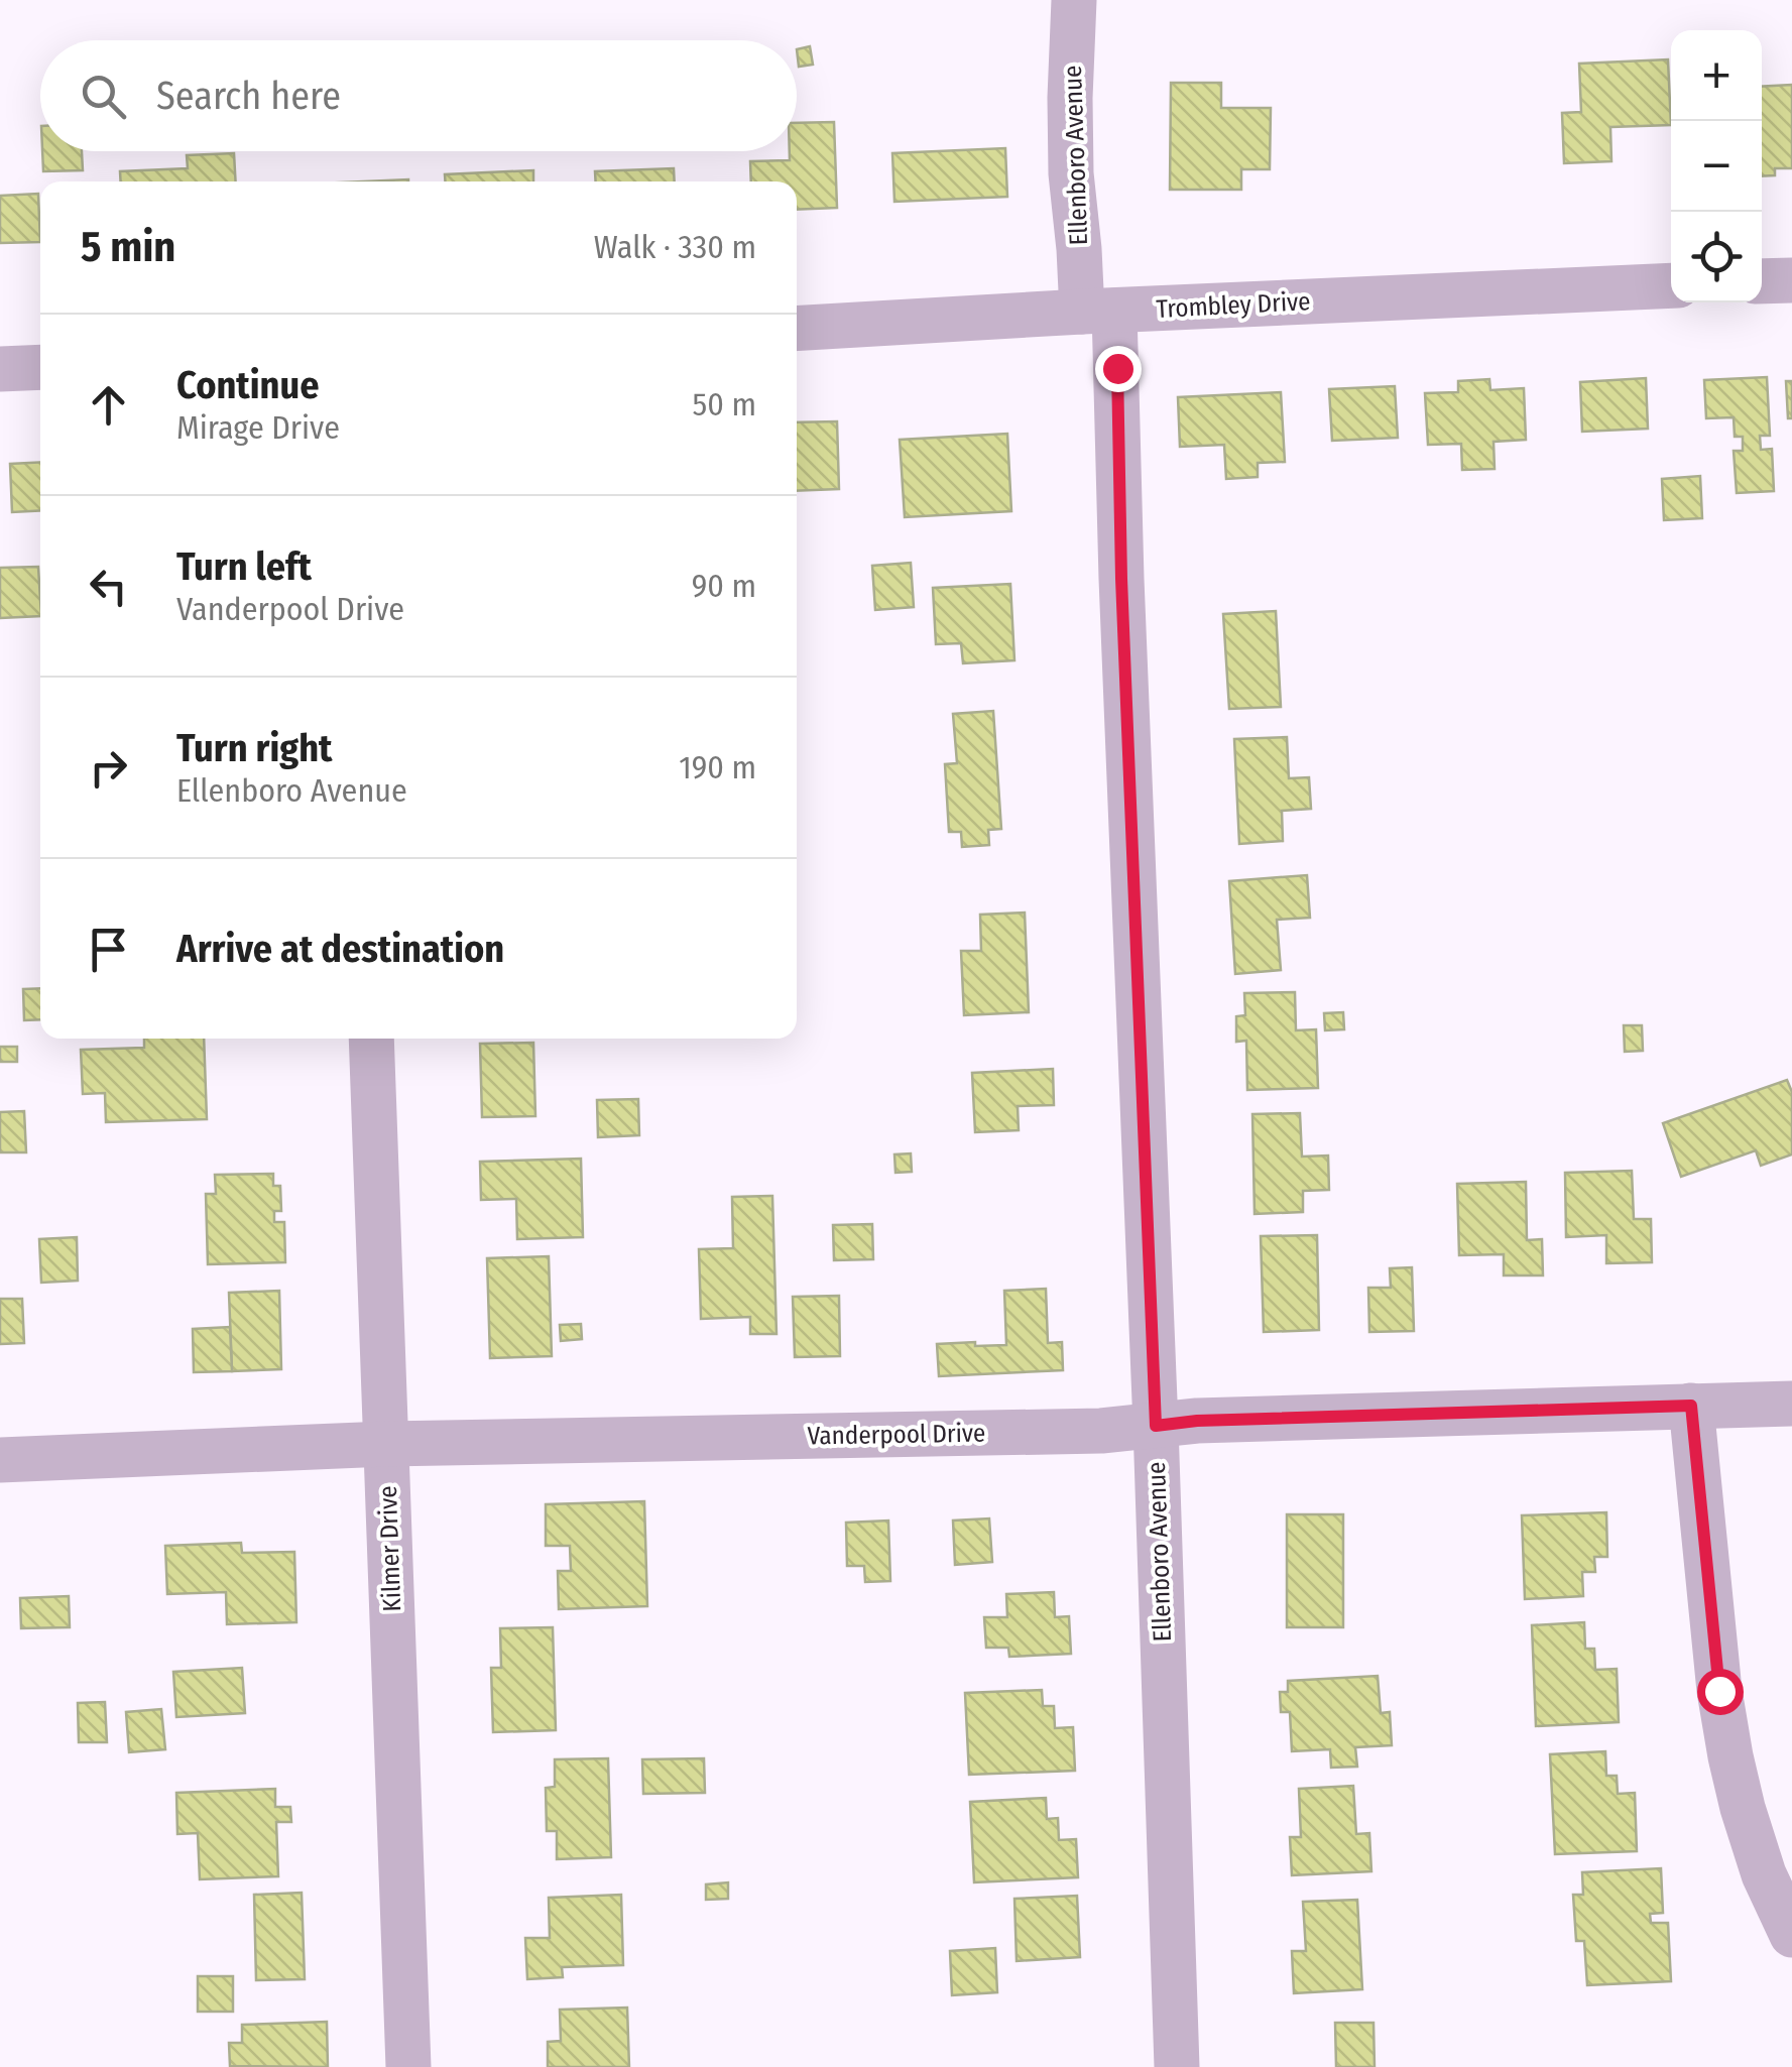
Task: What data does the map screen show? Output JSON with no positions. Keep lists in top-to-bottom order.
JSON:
{
  "streets": {
    "street": [
      "Ellenboro Avenue",
      "Trombley Drive",
      "Vanderpool Drive",
      "Kilmer Drive"
    ]
  },
  "crossings": [
    ["Ellenboro Avenue", "Trombley Drive"],
    ["Ellenboro Avenue", "Vanderpool Drive"],
    ["Vanderpool Drive", "Kilmer Drive"]
  ],
  "page": {
    "map_buttons": ["+", "−"],
    "search": "Search here",
    "heading": ["5 min", "Walk · 330 m"],
    "list": [
      ["Continue", "Mirage Drive", "50 m"],
      ["Turn left", "Vanderpool Drive", "90 m"],
      ["Turn right", "Ellenboro Avenue", "190 m"],
      "Arrive at destination"
    ]
  }
}
